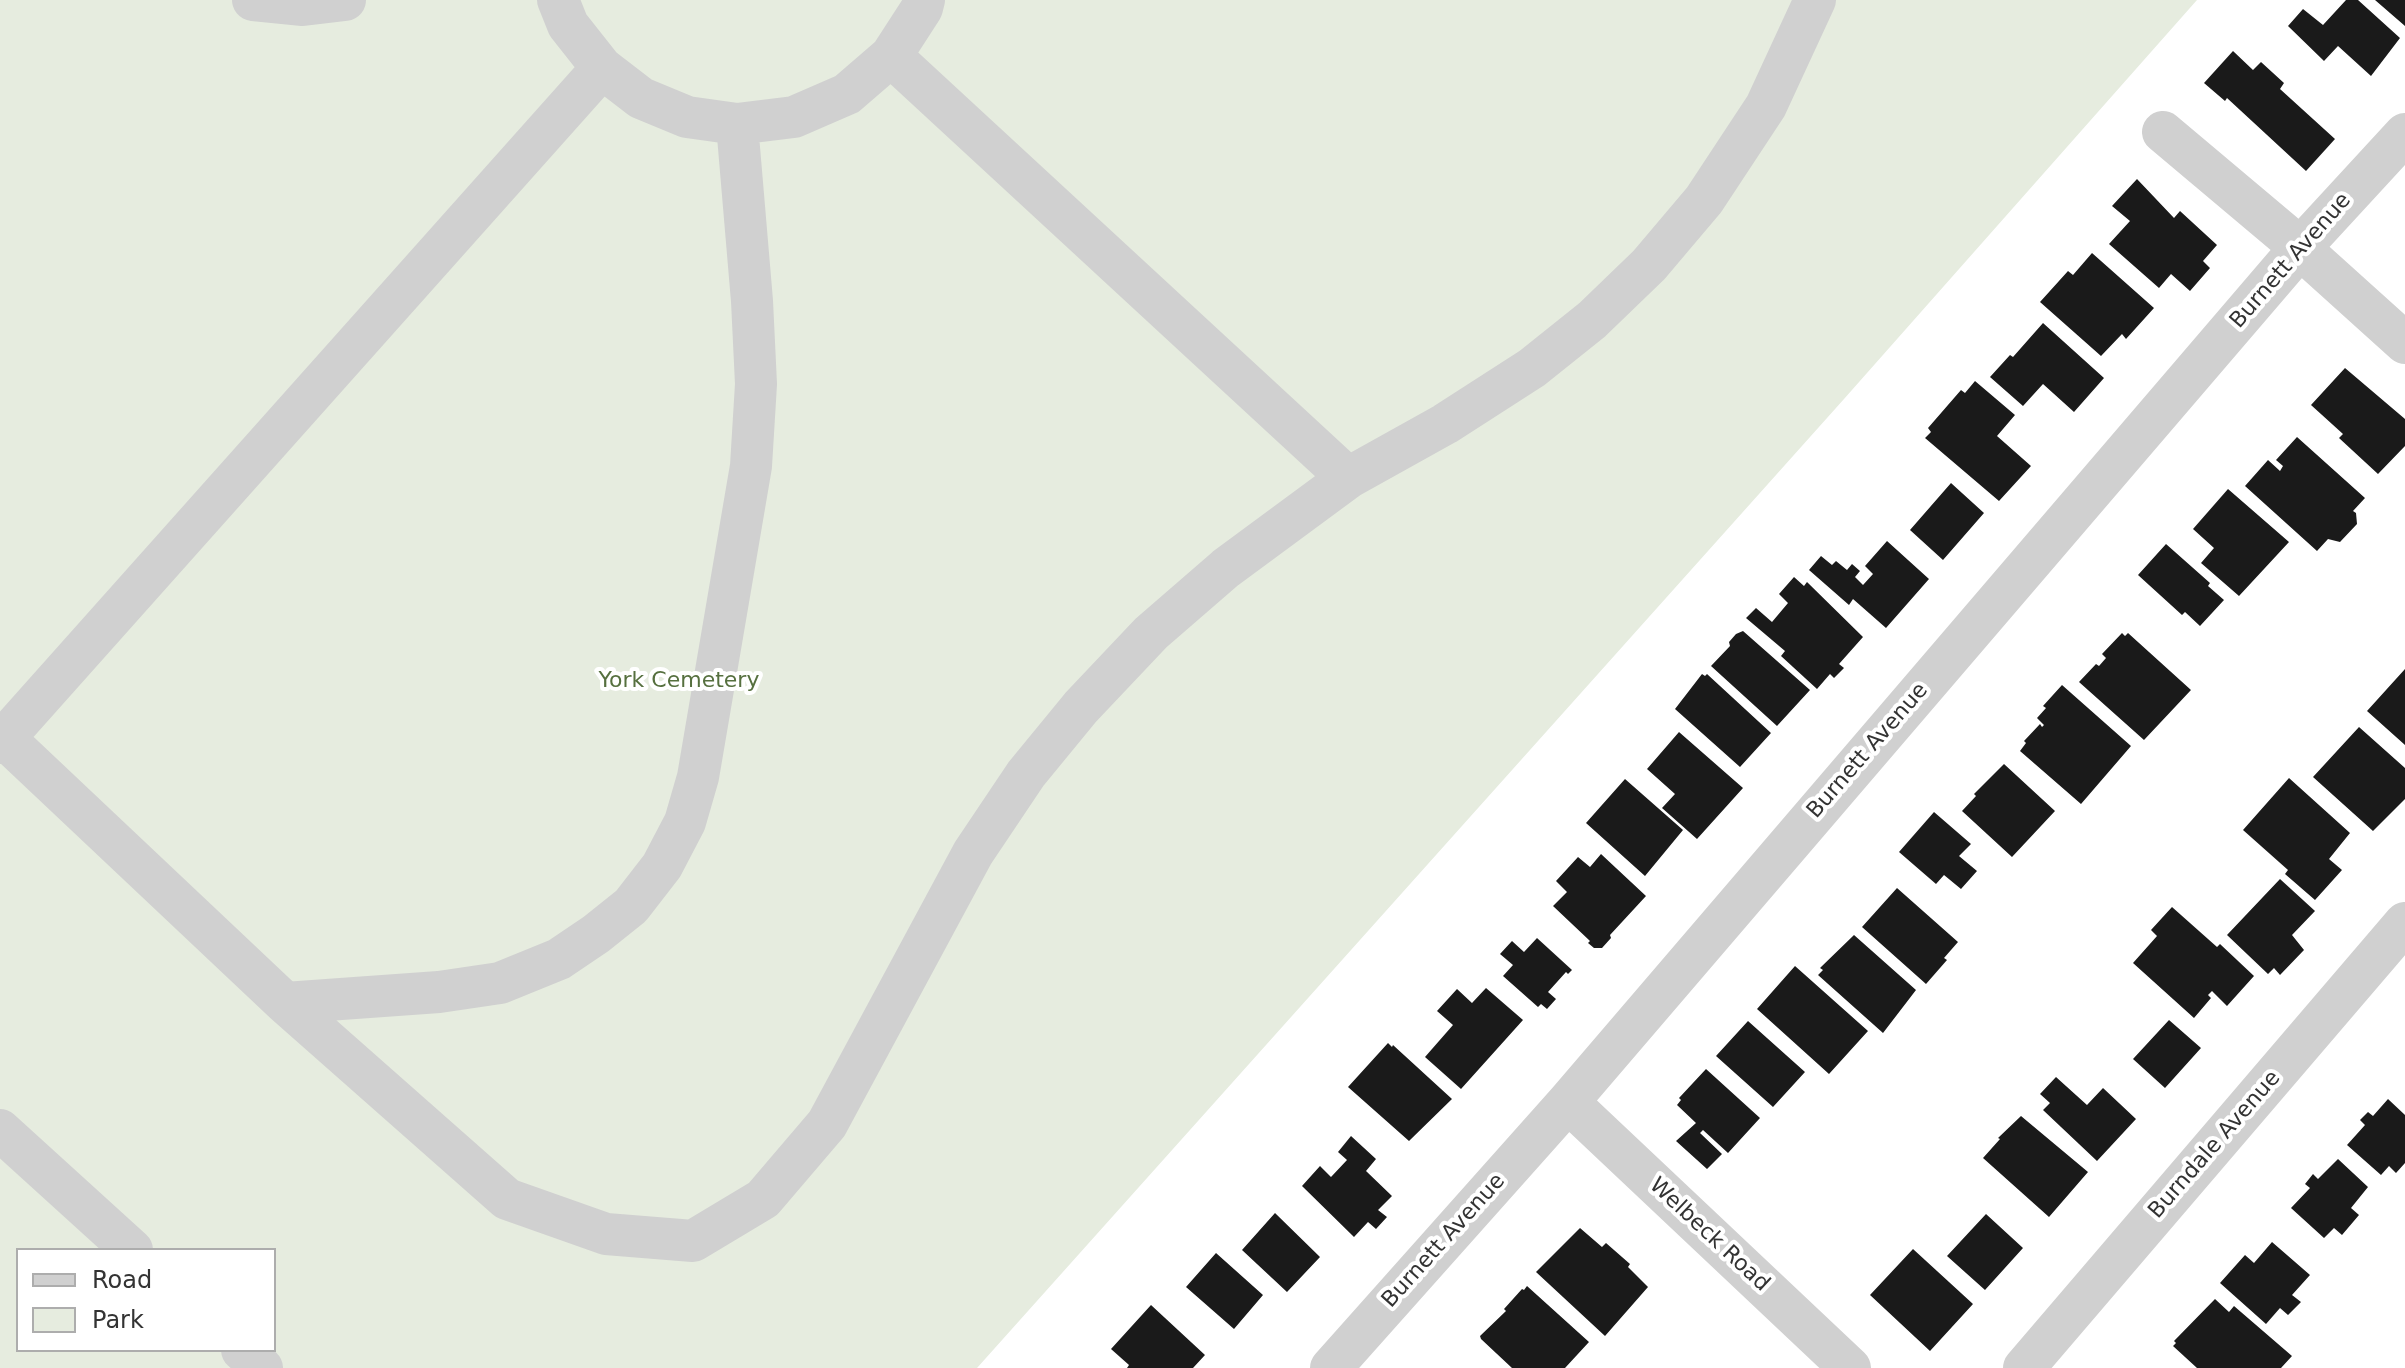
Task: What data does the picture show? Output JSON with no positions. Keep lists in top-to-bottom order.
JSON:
{
  "streets": {
    "street": ["Burnett Avenue", "Burndale Avenue", "Welbeck Road"]
  },
  "crossings": [
    ["Burnett Avenue", "Welbeck Road"]
  ],
  "parks": ["York Cemetery"],
  "legend": ["Road", "Park"]
}
